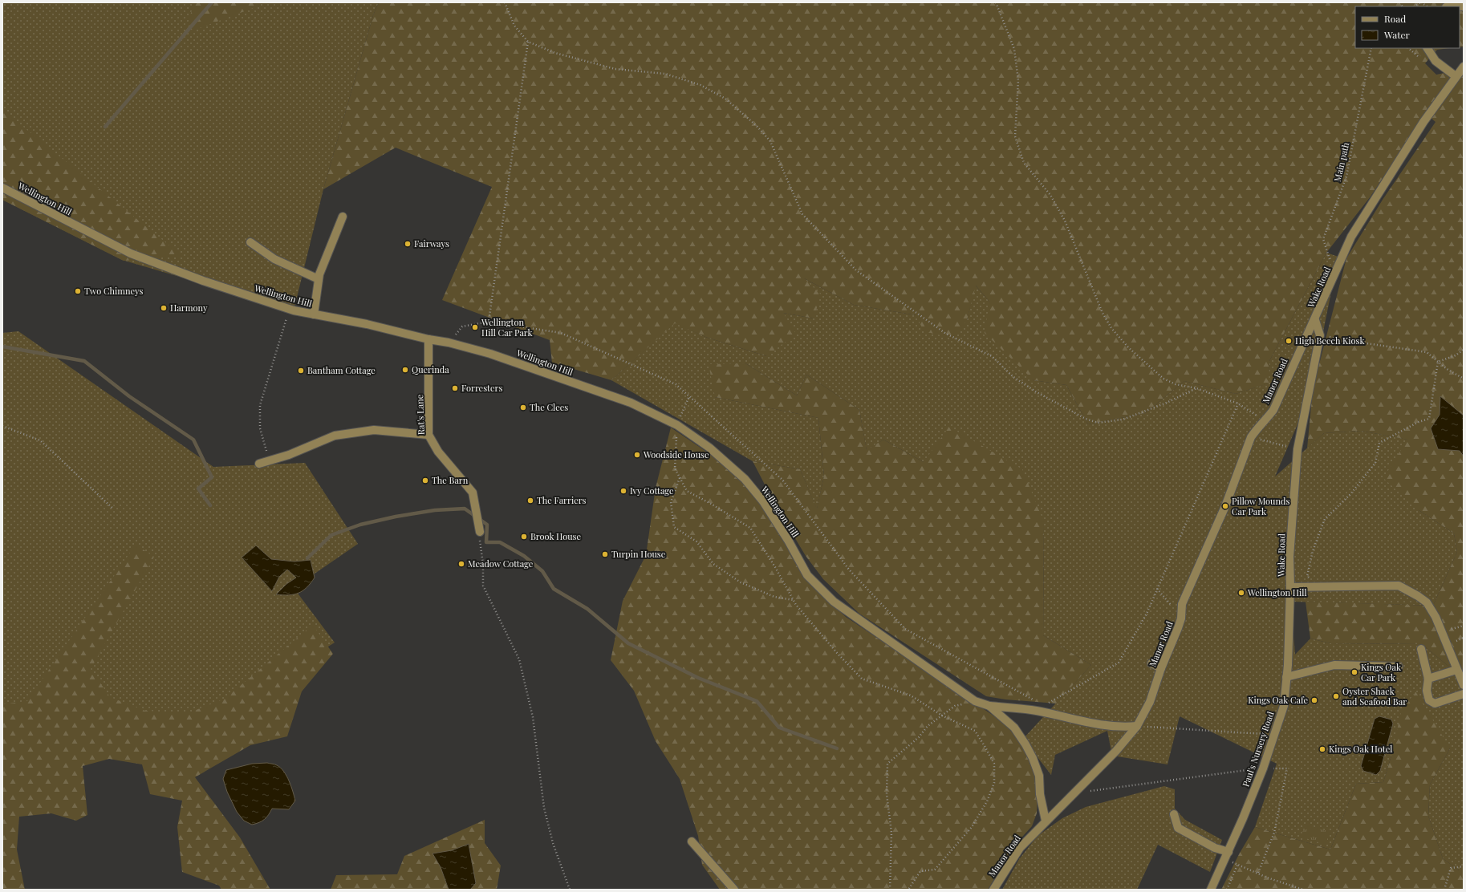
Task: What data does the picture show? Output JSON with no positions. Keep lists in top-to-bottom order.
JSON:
{
  "streets": {
    "street": [
      "Wellington Hill",
      "Wake Road",
      "Manor Road",
      "Rat's Lane",
      "Paul's Nursery Road"
    ],
    "path": ["Main path"]
  },
  "crossings": [
    ["Main path", "Wake Road"],
    ["Wellington Hill", "Manor Road"],
    ["Wellington Hill", "Rat's Lane"],
    ["Wake Road", "Manor Road"],
    ["Wake Road", "Paul's Nursery Road"]
  ],
  "places": [
    "Fairways",
    "Two Chimneys",
    "Harmony",
    "Wellington Hill Car Park",
    "High Beech Kiosk",
    "Querinda",
    "Bantham Cottage",
    "Forresters",
    "The Clees",
    "Woodside House",
    "The Barn",
    "Ivy Cottage",
    "The Farriers",
    "Pillow Mounds Car Park",
    "Brook House",
    "Turpin House",
    "Meadow Cottage",
    "Wellington Hill",
    "Kings Oak Car Park",
    "Oyster Shack and Seafood Bar",
    "Kings Oak Cafe",
    "Kings Oak Hotel"
  ],
  "legend": ["Road", "Water"]
}
